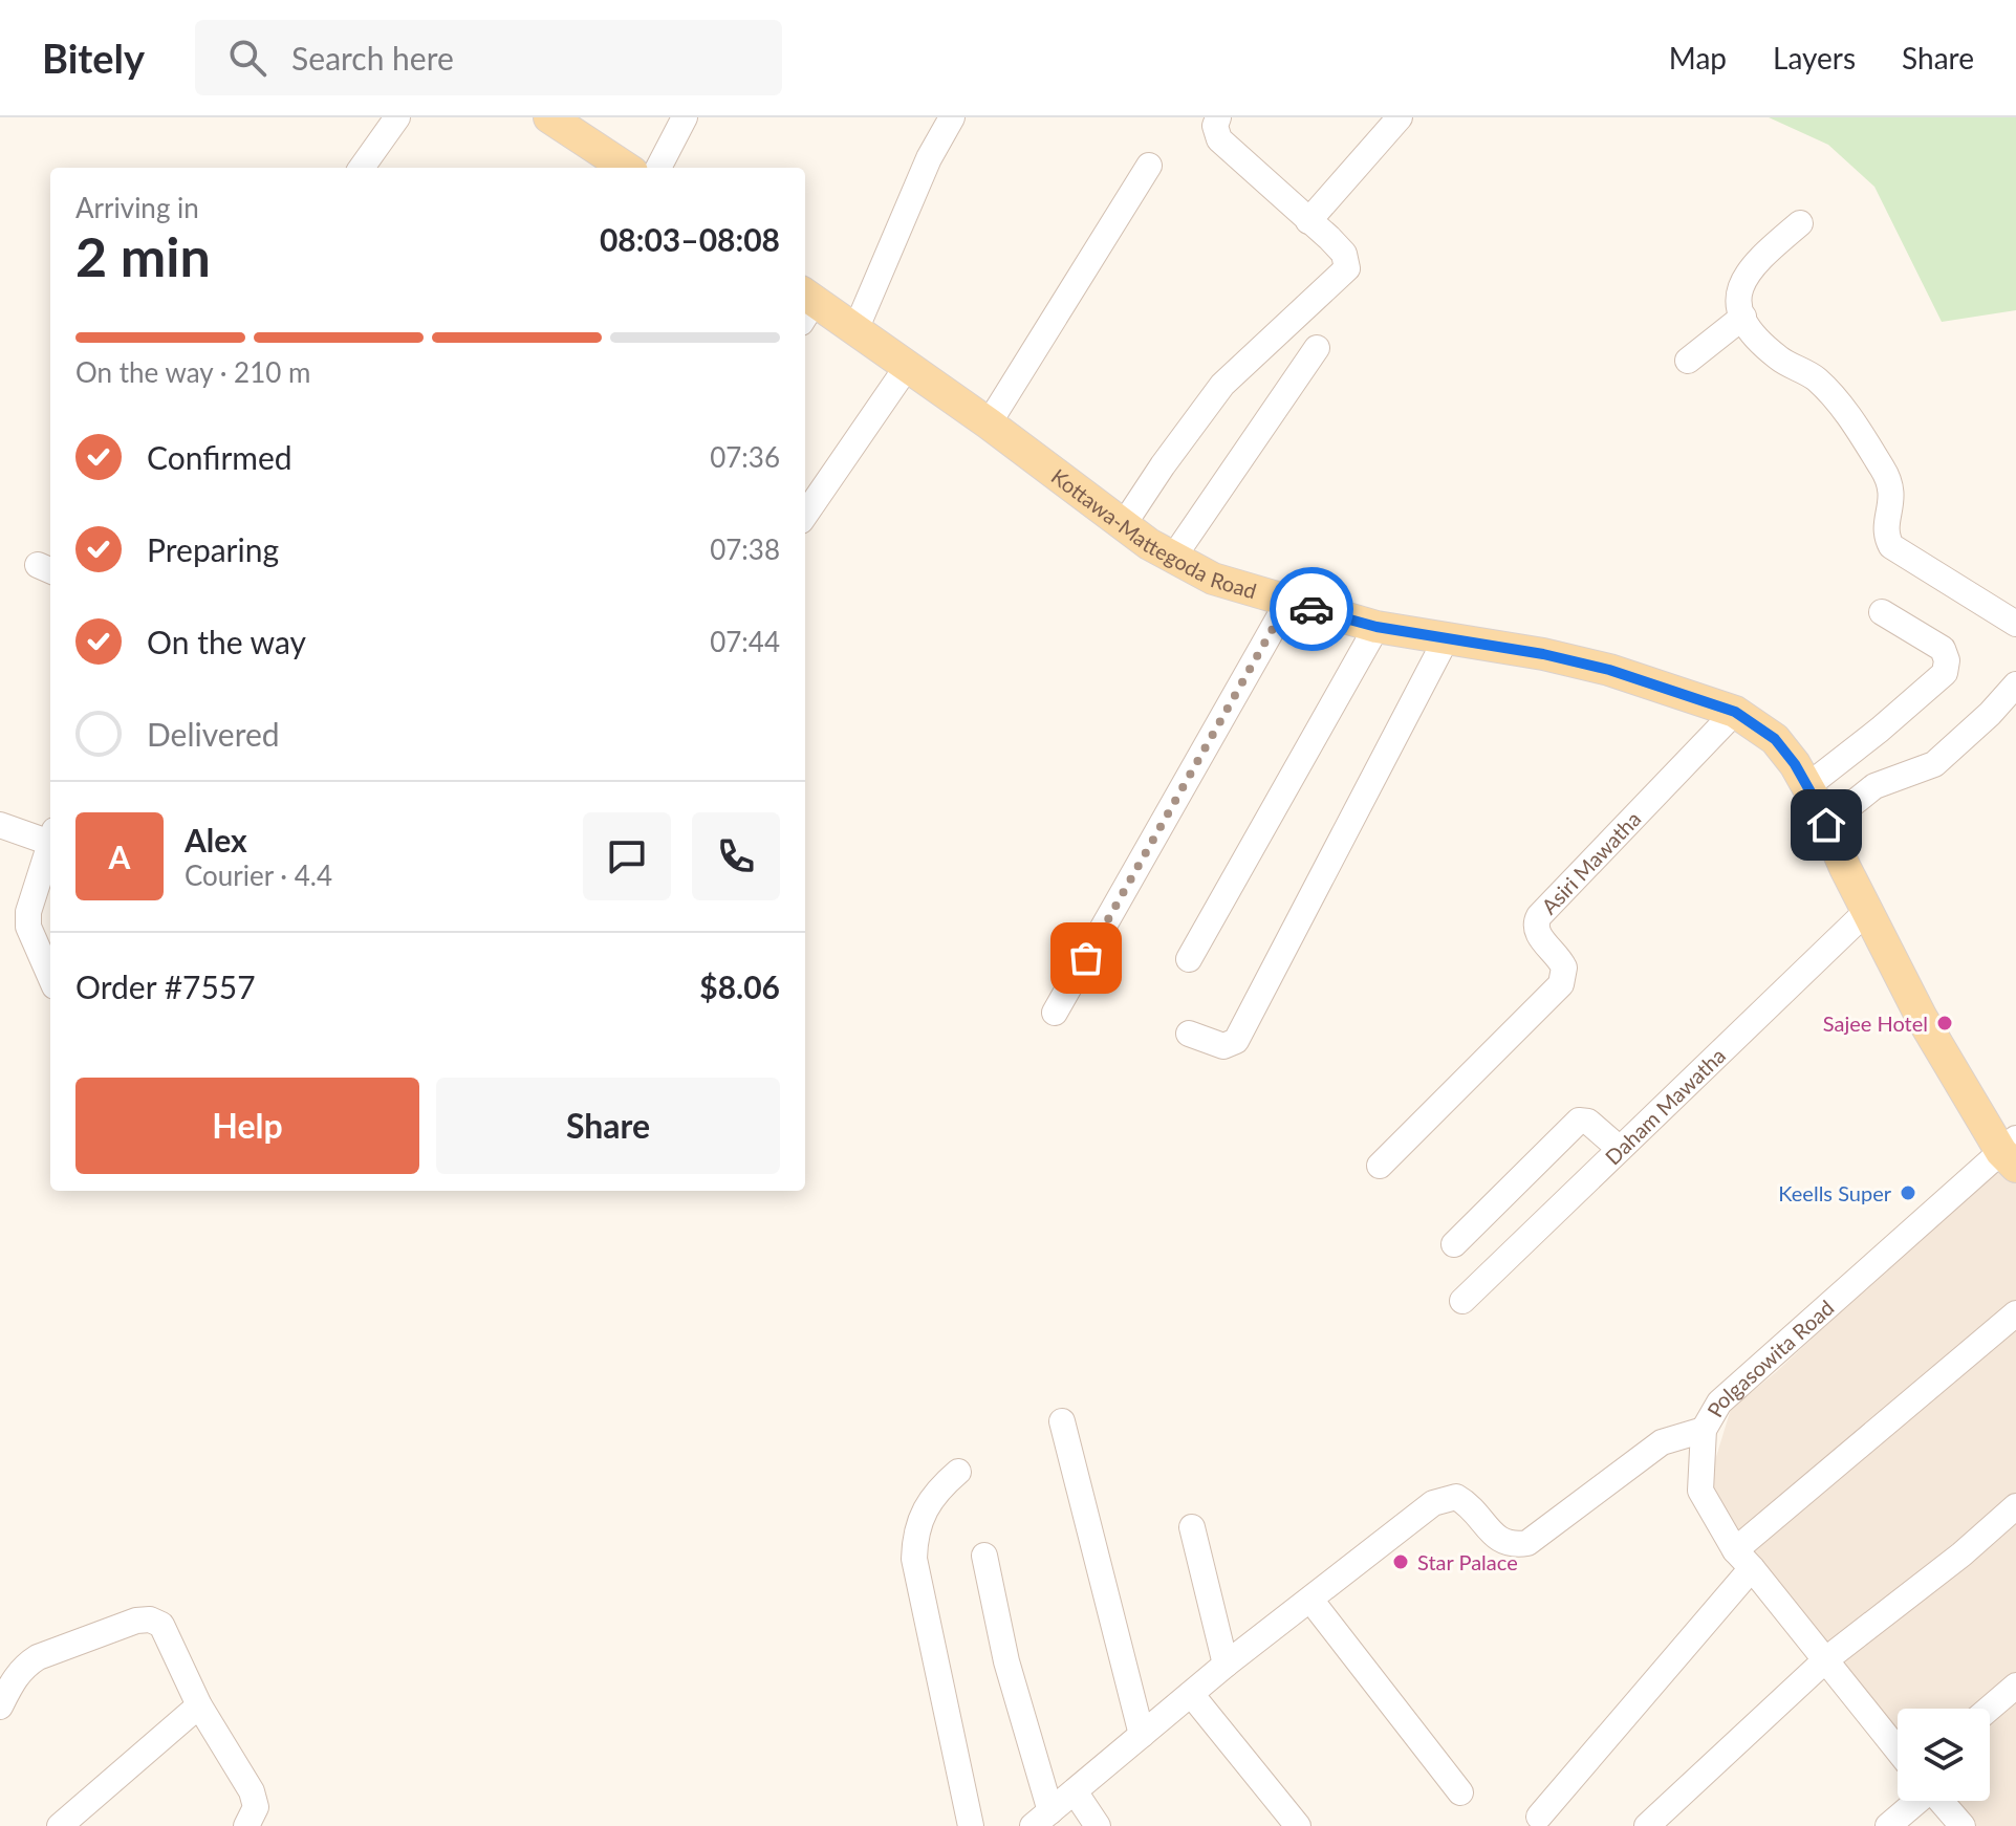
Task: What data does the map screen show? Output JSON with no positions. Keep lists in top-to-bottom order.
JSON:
{
  "streets": {
    "main road": ["Kottawa-Mattegoda Road"],
    "street": ["Asiri Mawatha", "Daham Mawatha", "Polgasowita Road"]
  },
  "crossings": [
    ["Kottawa-Mattegoda Road", "Asiri Mawatha"],
    ["Kottawa-Mattegoda Road", "Daham Mawatha"],
    ["Kottawa-Mattegoda Road", "Polgasowita Road"]
  ],
  "places": ["Sajee Hotel", "Keells Super", "Star Palace"],
  "page": {
    "header": "Bitely",
    "search": "Search here",
    "nav": ["Map", "Layers", "Share"],
    "heading": ["2 min", "Arriving in", "08:03–08:08"],
    "panel": [
      "Alex",
      "Courier · 4.4",
      "Order #7557",
      "$8.06"
    ],
    "bar": "On the way · 210 m",
    "list": [
      ["Confirmed", "07:36"],
      ["Preparing", "07:38"],
      ["On the way", "07:44"],
      "Delivered"
    ],
    "round": "A",
    "buttons": ["Help", "Share"]
  }
}
